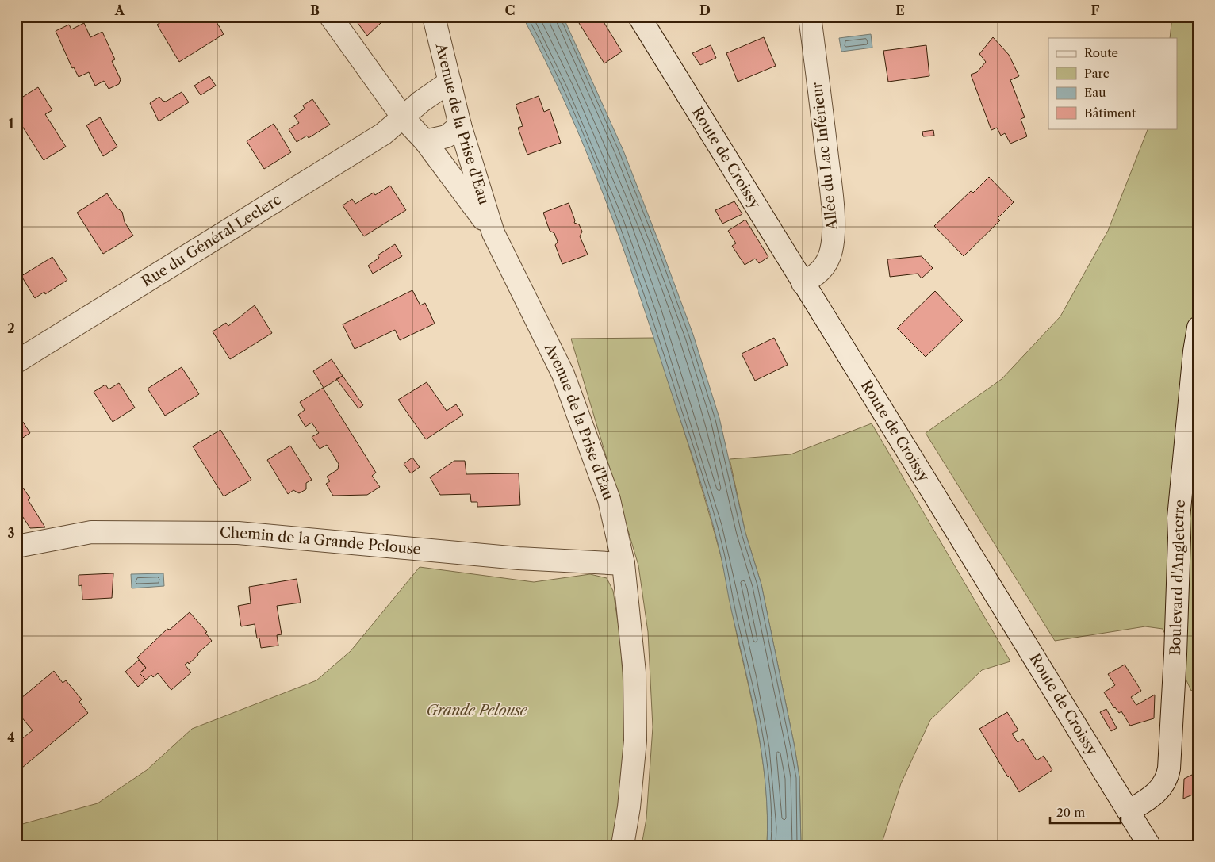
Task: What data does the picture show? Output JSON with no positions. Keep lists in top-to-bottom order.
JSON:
{
  "streets": {
    "street": [
      "Avenue de la Prise d'Eau",
      "Allée du Lac Inférieur",
      "Route de Croissy",
      "Rue du Général Leclerc",
      "Chemin de la Grande Pelouse",
      "Boulevard d'Angleterre"
    ]
  },
  "crossings": [
    ["Avenue de la Prise d'Eau", "Rue du Général Leclerc"],
    ["Avenue de la Prise d'Eau", "Chemin de la Grande Pelouse"],
    ["Allée du Lac Inférieur", "Route de Croissy"],
    ["Route de Croissy", "Boulevard d'Angleterre"]
  ],
  "parks": ["Grande Pelouse"],
  "legend": [
    "Route",
    "Parc",
    "Eau",
    "Bâtiment"
  ],
  "scale_bar": "20 m",
  "grid": {
    "columns": [
      "A",
      "B",
      "C",
      "D",
      "E",
      "F"
    ],
    "rows": [
      "1",
      "2",
      "3",
      "4"
    ]
  }
}
